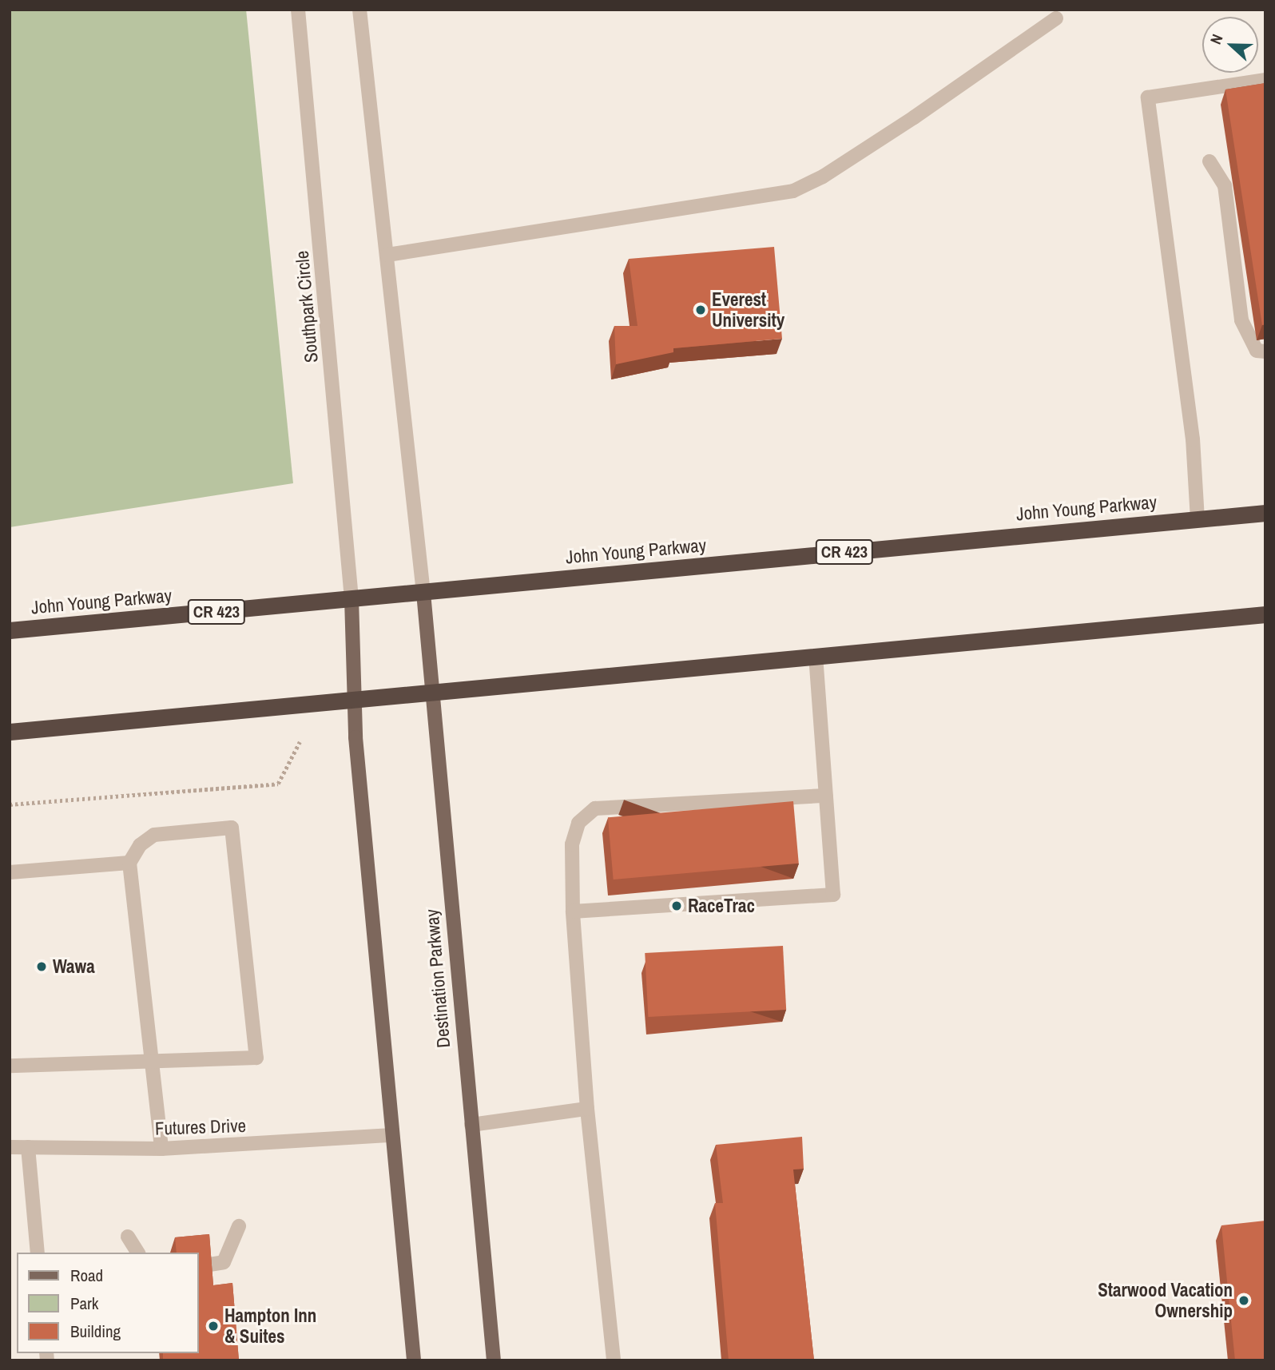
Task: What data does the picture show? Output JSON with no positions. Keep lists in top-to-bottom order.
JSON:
{
  "streets": {
    "highway": ["John Young Parkway", "CR 423"],
    "main road": ["Destination Parkway"],
    "street": ["Southpark Circle", "Futures Drive"]
  },
  "crossings": [
    ["Southpark Circle", "John Young Parkway"],
    ["John Young Parkway", "Destination Parkway"]
  ],
  "places": [
    "Everest University",
    "RaceTrac",
    "Wawa",
    "Starwood Vacation Ownership",
    "Hampton Inn & Suites"
  ],
  "legend": ["Road", "Park", "Building"],
  "north": "left"
}
